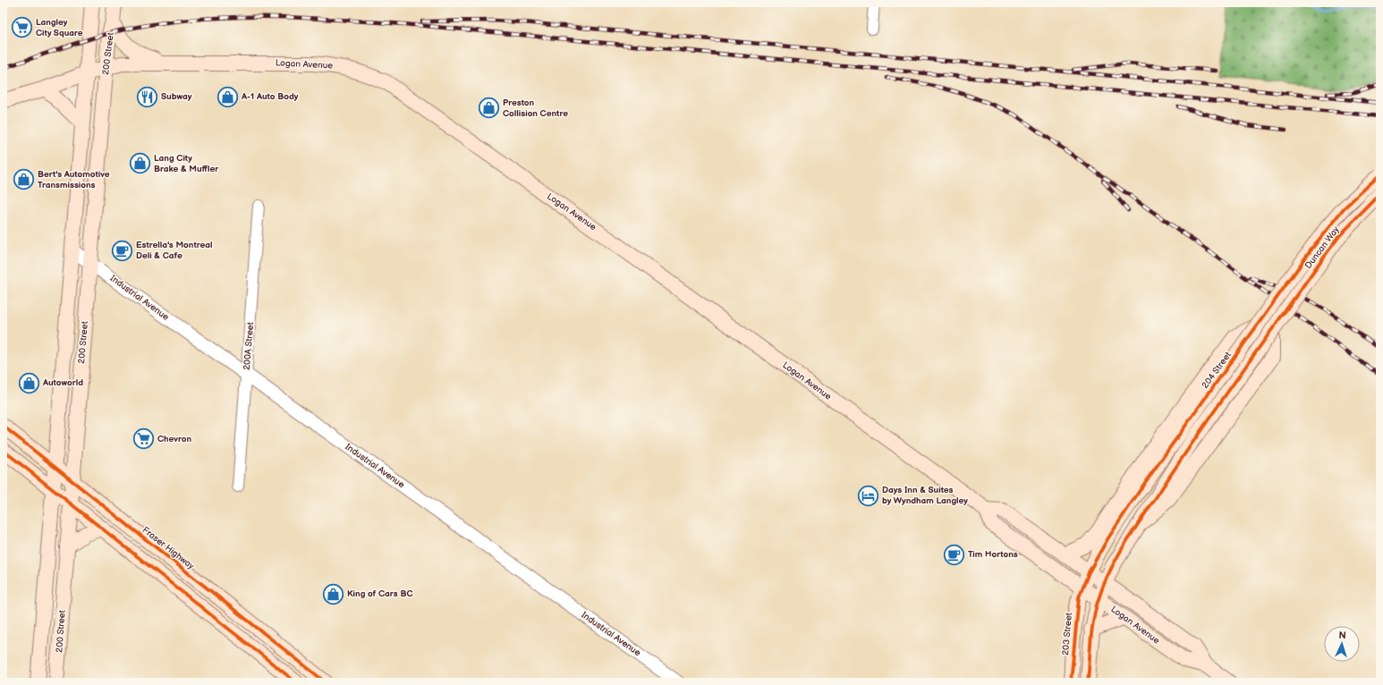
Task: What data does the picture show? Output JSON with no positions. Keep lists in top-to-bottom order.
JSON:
{
  "streets": {
    "main road": [
      "200 Street",
      "Logan Avenue",
      "204 Street",
      "Fraser Highway",
      "203 Street"
    ],
    "street": ["Duncan Way", "Industrial Avenue", "200A Street"]
  },
  "crossings": [
    ["200 Street", "Logan Avenue"],
    ["200 Street", "Industrial Avenue"],
    ["200 Street", "Fraser Highway"],
    ["Logan Avenue", "204 Street"],
    ["Logan Avenue", "203 Street"],
    ["Industrial Avenue", "200A Street"],
    ["204 Street", "203 Street"]
  ],
  "places": {
    "supermarket": ["Langley City Square", "Chevron"],
    "restaurant": ["Subway"],
    "shop": [
      "A-1 Auto Body",
      "Preston Collision Centre",
      "Lang City Brake & Muffler",
      "Bert's Automotive Transmissions",
      "Autoworld",
      "King of Cars BC"
    ],
    "cafe": ["Estrella's Montreal Deli & Cafe", "Tim Hortons"],
    "hotel": ["Days Inn & Suites by Wyndham Langley"]
  },
  "north": "top"
}
